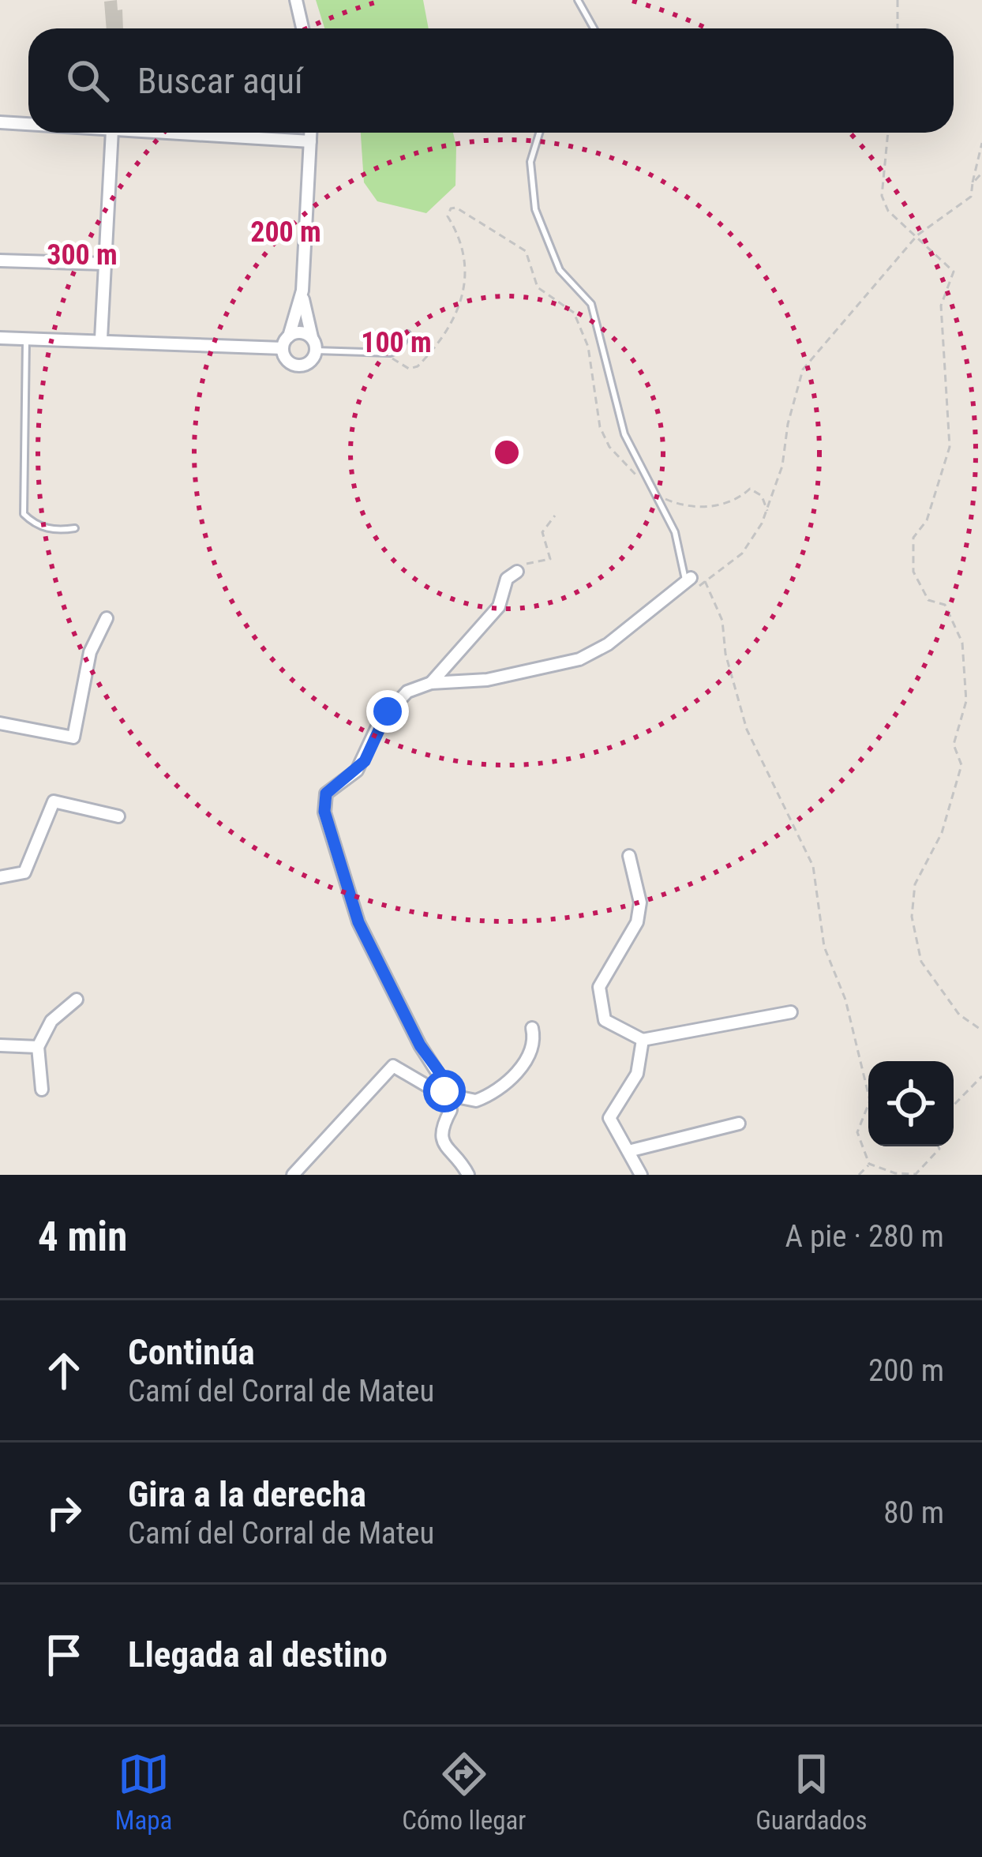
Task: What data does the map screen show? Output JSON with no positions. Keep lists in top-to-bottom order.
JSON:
{
  "page": {
    "search": "Buscar aquí",
    "heading": ["4 min", "A pie · 280 m"],
    "list": [
      ["Continúa", "Camí del Corral de Mateu", "200 m"],
      ["Gira a la derecha", "Camí del Corral de Mateu", "80 m"],
      "Llegada al destino"
    ],
    "nav": ["Mapa", "Cómo llegar", "Guardados"]
  },
  "rings": ["200 m", "300 m", "100 m"]
}
